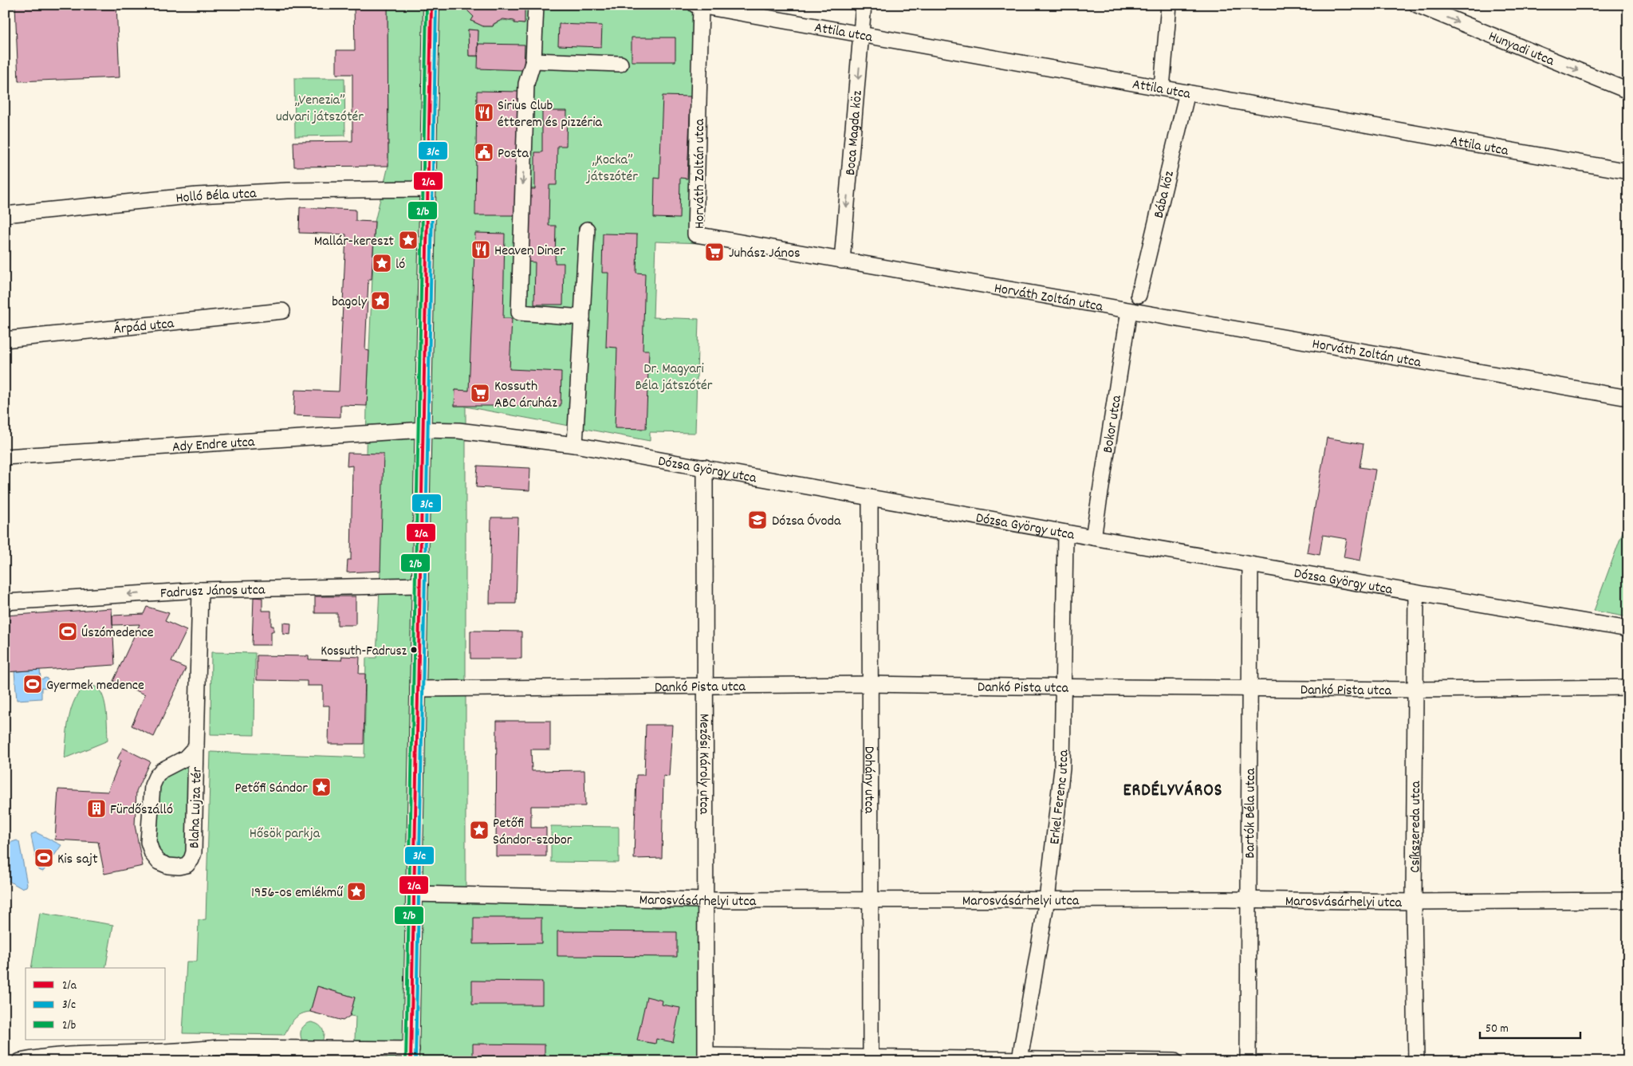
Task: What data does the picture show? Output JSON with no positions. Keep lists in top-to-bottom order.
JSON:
{
  "streets": {
    "street": [
      "Attila utca",
      "Hunyadi utca",
      "Boca Magda köz",
      "Horváth Zoltán utca",
      "Bába köz",
      "Holló Béla utca",
      "Árpád utca",
      "Bokor utca",
      "Ady Endre utca",
      "Dózsa György utca",
      "Fadrusz János utca",
      "Dankó Pista utca",
      "Mezősi Károly utca",
      "Dohány utca",
      "Erkel Ferenc utca",
      "Blaha Lujza tér",
      "Bartók Béla utca",
      "Csíkszereda utca",
      "Marosvásárhelyi utca"
    ]
  },
  "crossings": [
    ["Attila utca", "Boca Magda köz"],
    ["Attila utca", "Horváth Zoltán utca"],
    ["Attila utca", "Bába köz"],
    ["Boca Magda köz", "Horváth Zoltán utca"],
    ["Horváth Zoltán utca", "Bokor utca"],
    ["Bokor utca", "Dózsa György utca"],
    ["Ady Endre utca", "Dózsa György utca"],
    ["Dózsa György utca", "Mezősi Károly utca"],
    ["Dózsa György utca", "Dohány utca"],
    ["Dózsa György utca", "Erkel Ferenc utca"],
    ["Dózsa György utca", "Bartók Béla utca"],
    ["Dózsa György utca", "Csíkszereda utca"],
    ["Fadrusz János utca", "Blaha Lujza tér"],
    ["Dankó Pista utca", "Mezősi Károly utca"],
    ["Dankó Pista utca", "Dohány utca"],
    ["Dankó Pista utca", "Erkel Ferenc utca"],
    ["Dankó Pista utca", "Bartók Béla utca"],
    ["Dankó Pista utca", "Csíkszereda utca"],
    ["Mezősi Károly utca", "Marosvásárhelyi utca"],
    ["Dohány utca", "Marosvásárhelyi utca"],
    ["Erkel Ferenc utca", "Marosvásárhelyi utca"],
    ["Bartók Béla utca", "Marosvásárhelyi utca"],
    ["Csíkszereda utca", "Marosvásárhelyi utca"]
  ],
  "one_way": ["Hunyadi utca", "Boca Magda köz", "Fadrusz János utca"],
  "districts": ["ERDÉLYVÁROS"],
  "parks": [
    "„Venezia” udvari játszótér",
    "„Kocka” játszótér",
    "Dr. Magyari Béla játszótér",
    "Hősök parkja"
  ],
  "places": {
    "restaurant": ["Sirius Club étterem és pizzéria", "Heaven Diner"],
    "public building": ["Posta"],
    "place": [
      "Mallár-kereszt",
      "ló",
      "bagoly",
      "Petőfi Sándor",
      "Petőfi Sándor-szobor",
      "1956-os emlékmű"
    ],
    "supermarket": ["Juhász János", "Kossuth ABC áruház"],
    "school or university": ["Dózsa Óvoda"],
    "sports": ["Úszómedence", "Gyermek medence", "Kis sajt"],
    "other": ["Kossuth-Fadrusz"],
    "building": ["Fürdőszálló"]
  },
  "lines": ["transit line 2/a", "transit line 3/c", "transit line 2/b"],
  "legend": ["2/a", "3/c", "2/b"],
  "scale_bar": "50 m"
}
